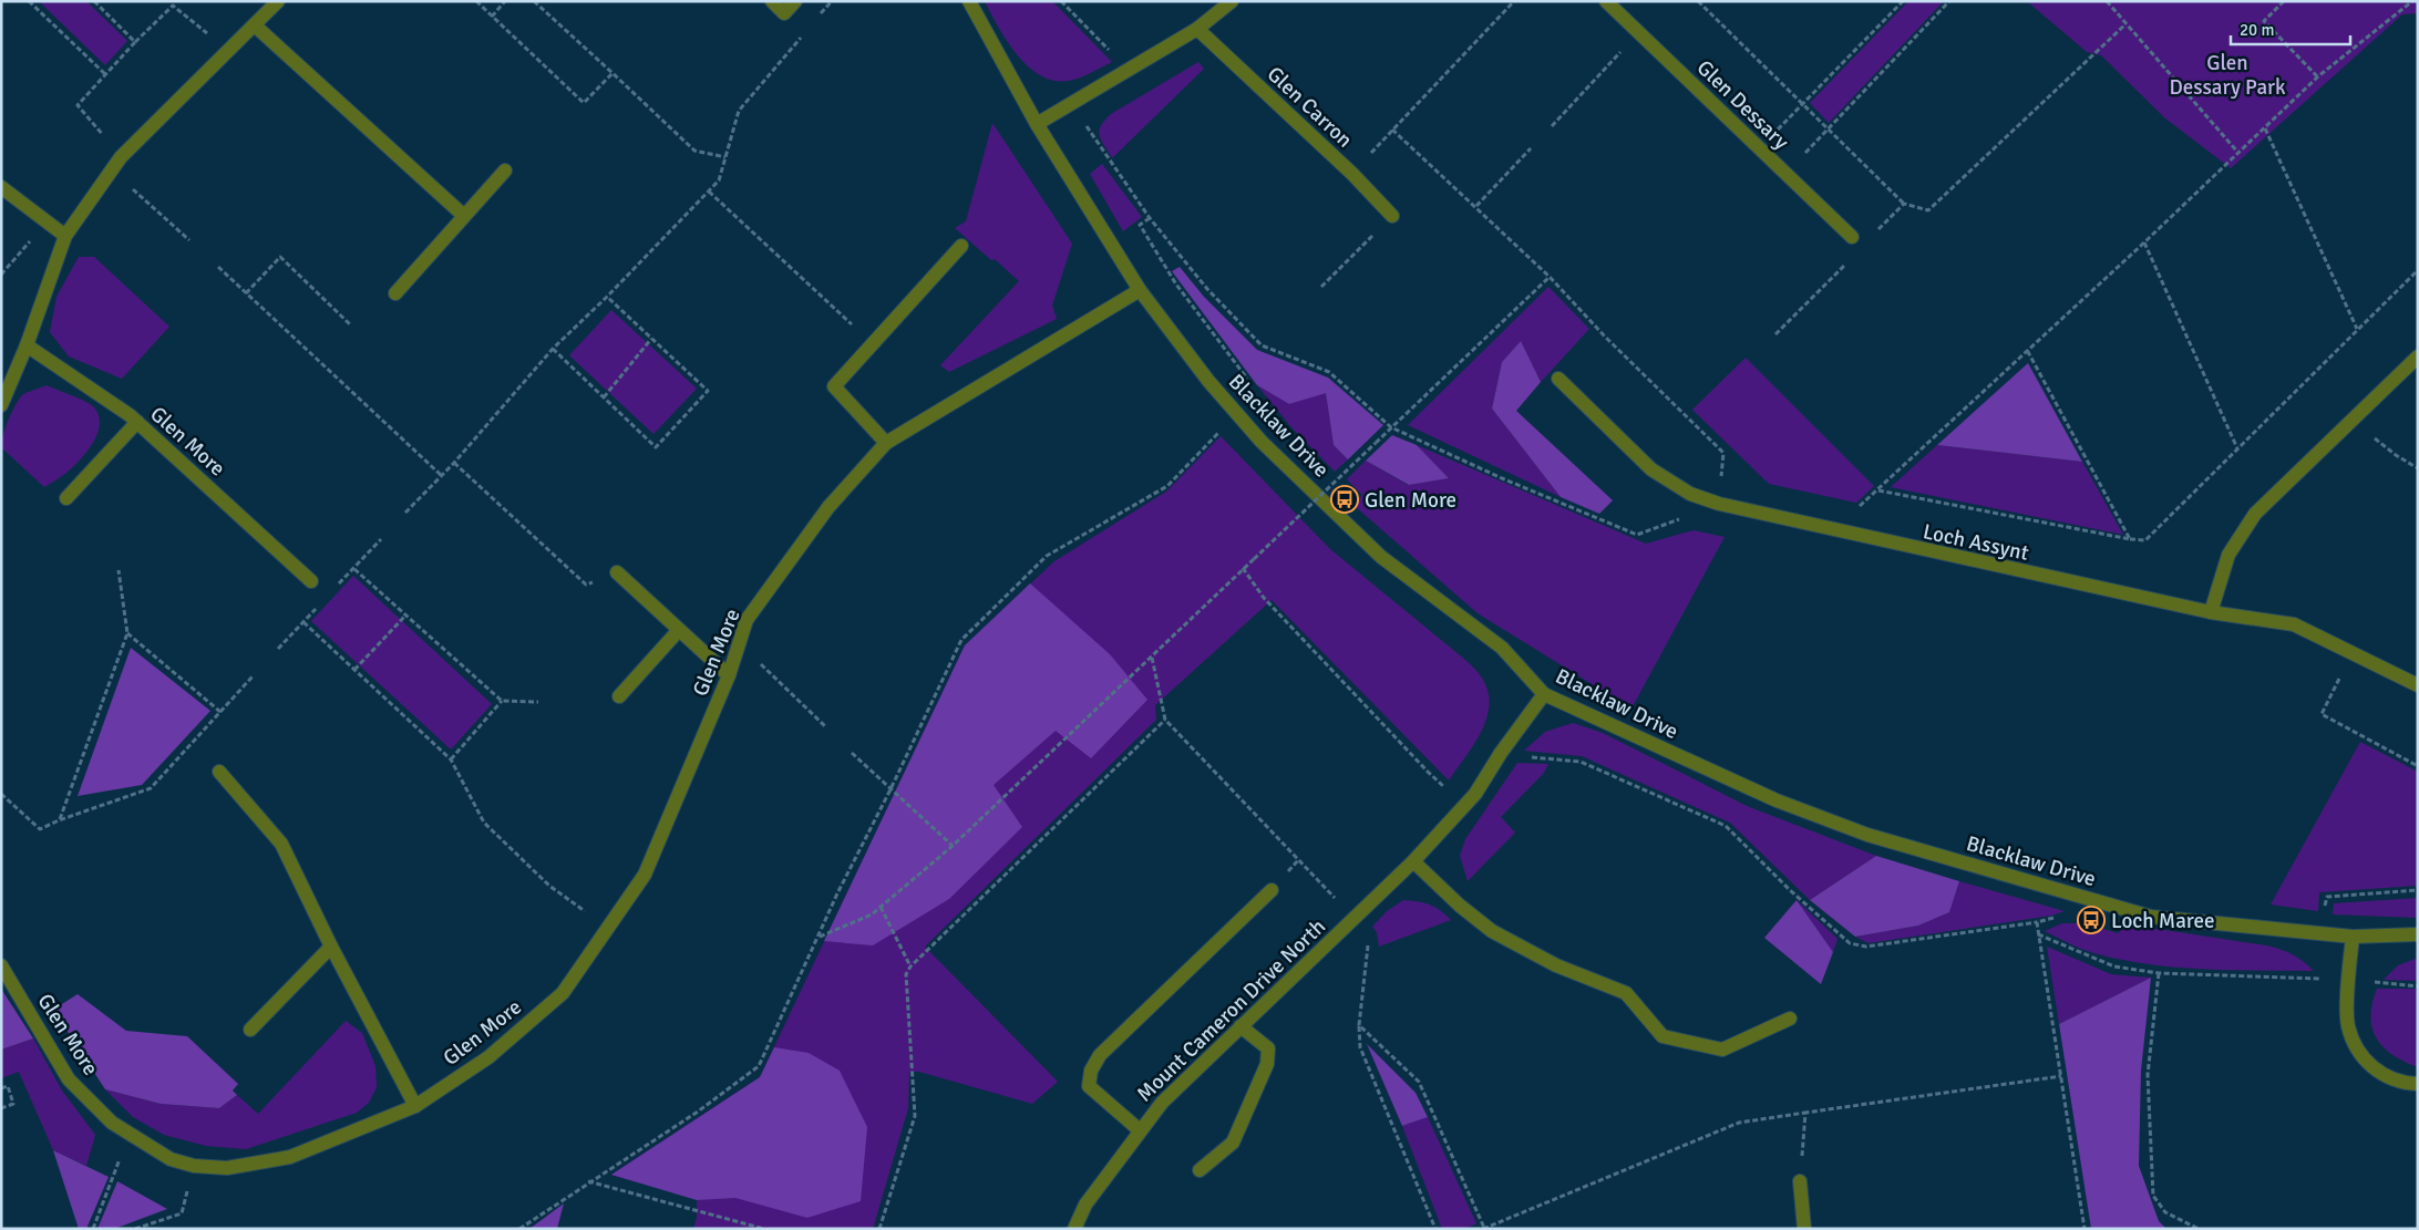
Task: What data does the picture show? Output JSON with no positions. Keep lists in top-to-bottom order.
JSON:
{
  "streets": {
    "street": [
      "Glen Dessary",
      "Glen Carron",
      "Blacklaw Drive",
      "Glen More",
      "Loch Assynt",
      "Mount Cameron Drive North"
    ]
  },
  "crossings": [
    ["Blacklaw Drive", "Glen More"],
    ["Blacklaw Drive", "Mount Cameron Drive North"]
  ],
  "parks": ["Glen Dessary Park"],
  "places": {
    "bus stop": ["Glen More", "Loch Maree"]
  },
  "scale_bar": "20 m"
}
